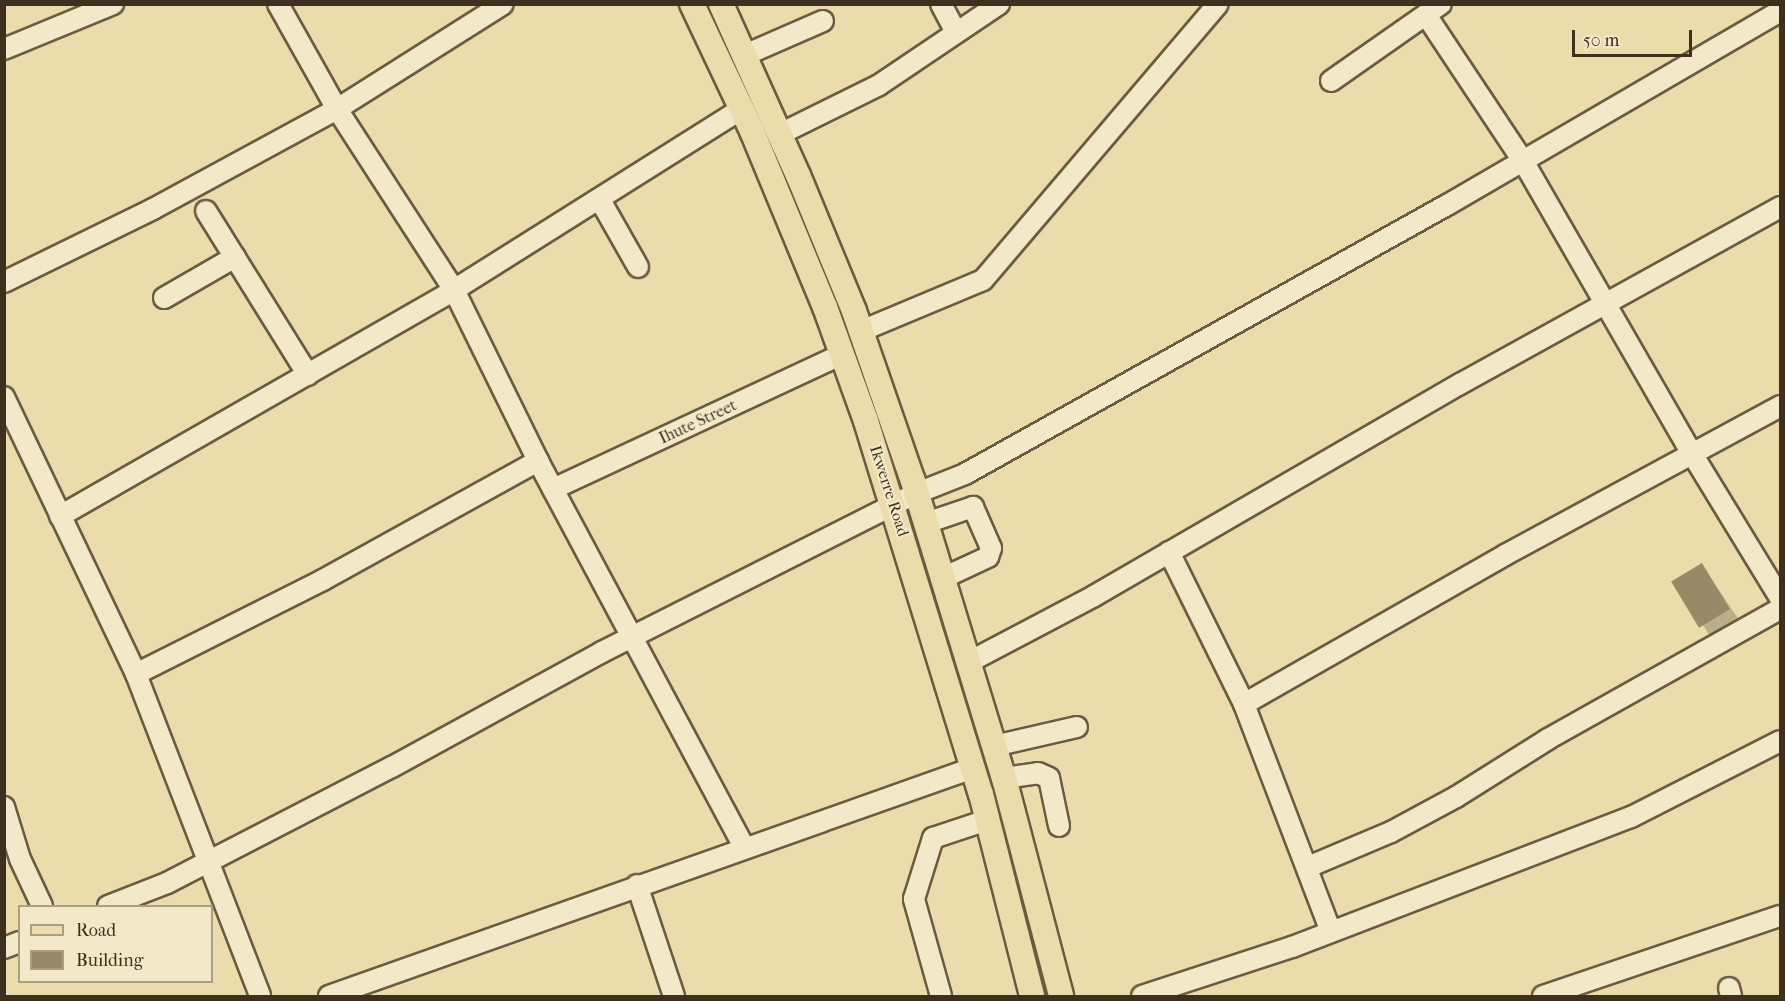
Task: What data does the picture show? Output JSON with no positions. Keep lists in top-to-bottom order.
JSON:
{
  "streets": {
    "main road": ["Ikwerre Road"],
    "street": ["Ihute Street"]
  },
  "crossings": [
    ["Ihute Street", "Ikwerre Road"]
  ],
  "legend": ["Road", "Building"],
  "scale_bar": "50 m"
}
